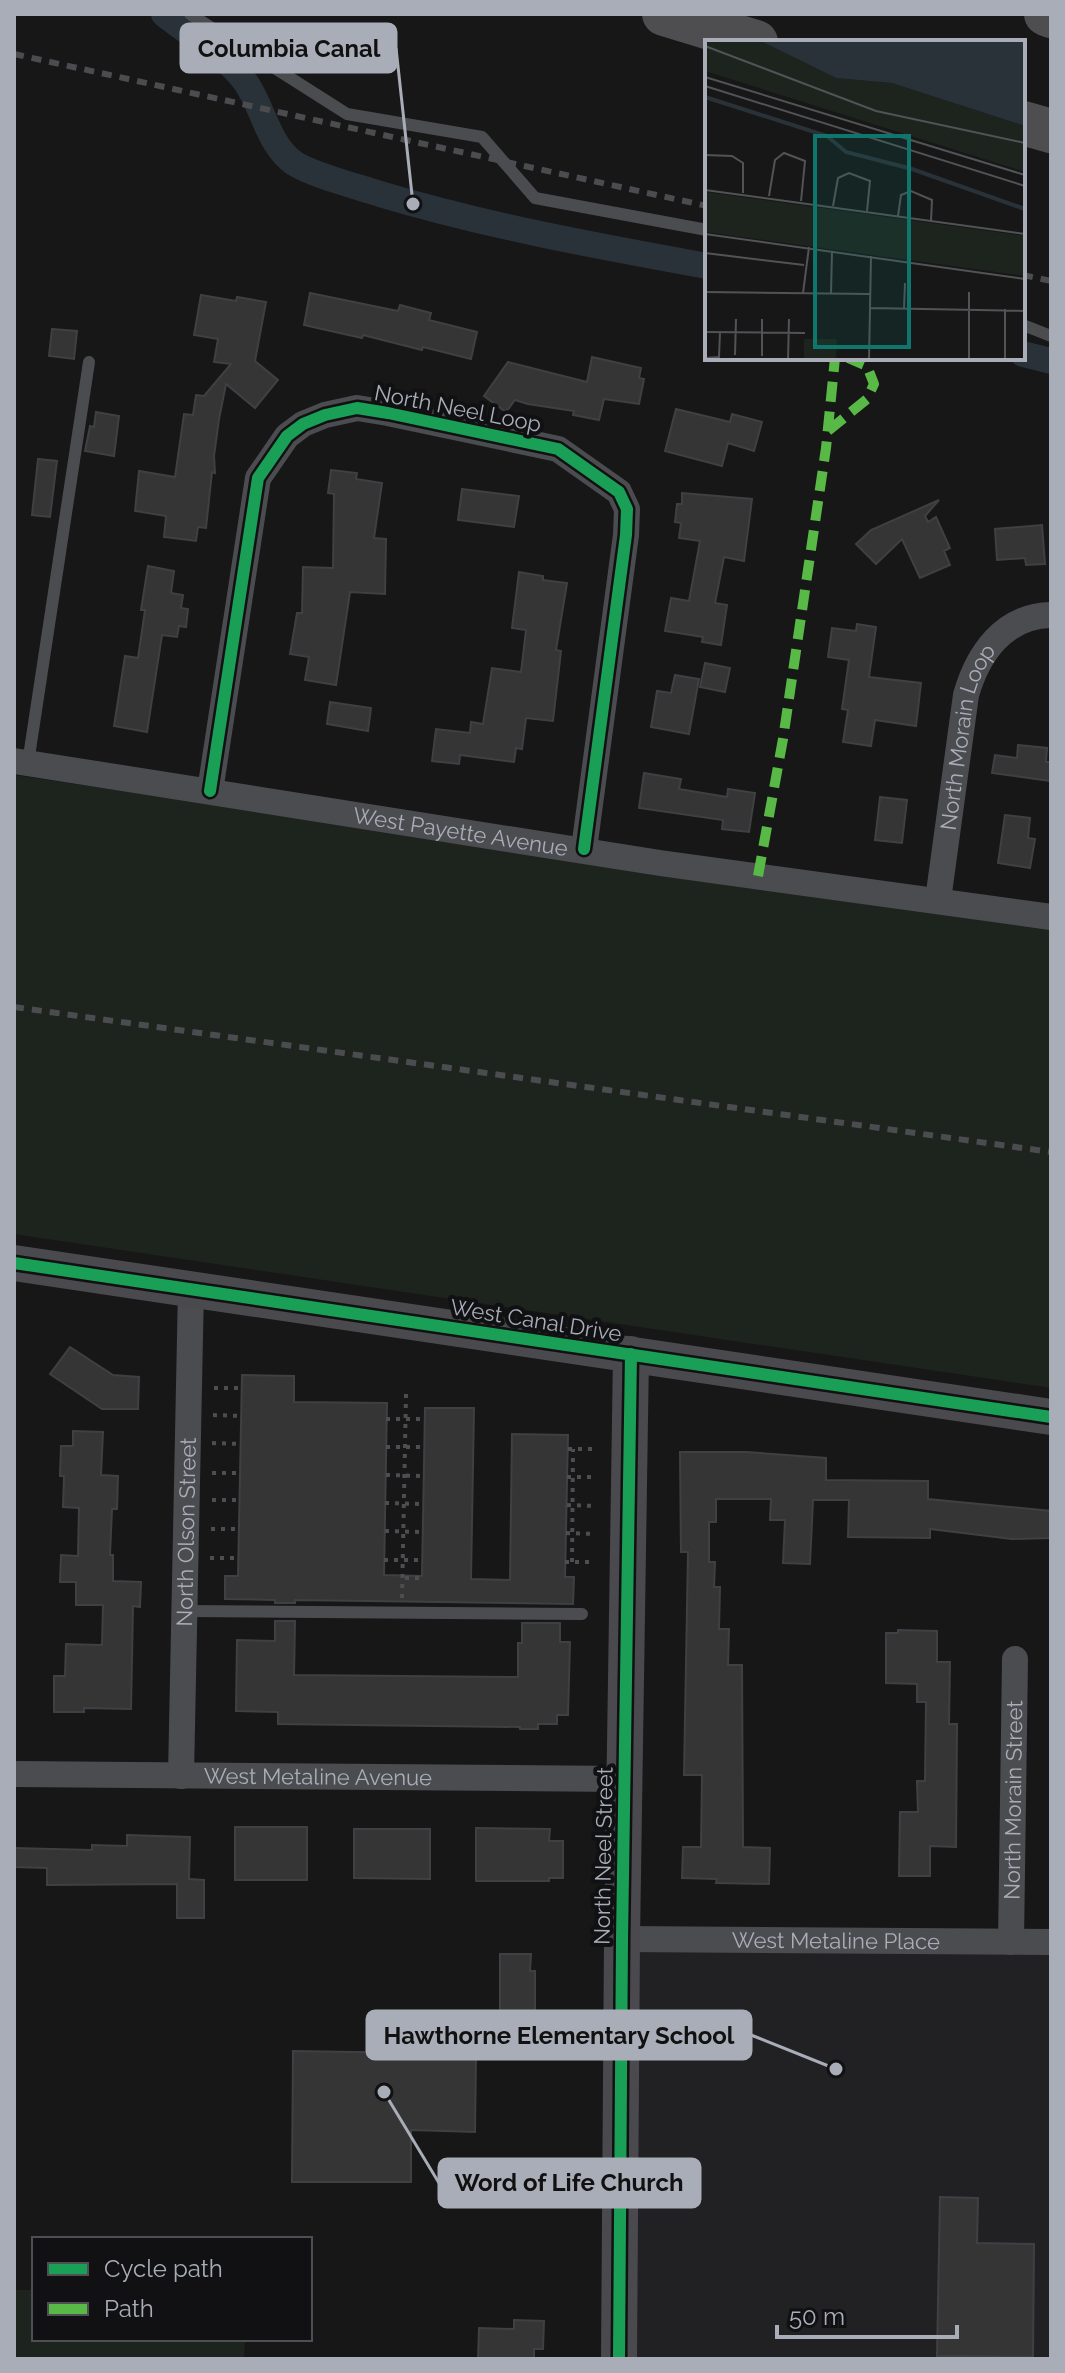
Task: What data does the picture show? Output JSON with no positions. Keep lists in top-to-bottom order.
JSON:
{
  "streets": {
    "street": [
      "North Neel Loop",
      "North Morain Loop",
      "West Payette Avenue",
      "West Canal Drive",
      "North Olson Street",
      "West Metaline Avenue",
      "North Morain Street",
      "North Neel Street",
      "West Metaline Place"
    ]
  },
  "crossings": [
    ["North Neel Loop", "West Payette Avenue"],
    ["North Morain Loop", "West Payette Avenue"],
    ["West Canal Drive", "North Olson Street"],
    ["West Canal Drive", "North Neel Street"],
    ["North Olson Street", "West Metaline Avenue"],
    ["West Metaline Avenue", "North Neel Street"],
    ["North Morain Street", "West Metaline Place"],
    ["North Neel Street", "West Metaline Place"]
  ],
  "places": ["Columbia Canal", "Hawthorne Elementary School", "Word of Life Church"],
  "legend": ["Cycle path", "Path"],
  "scale_bar": "50 m"
}
